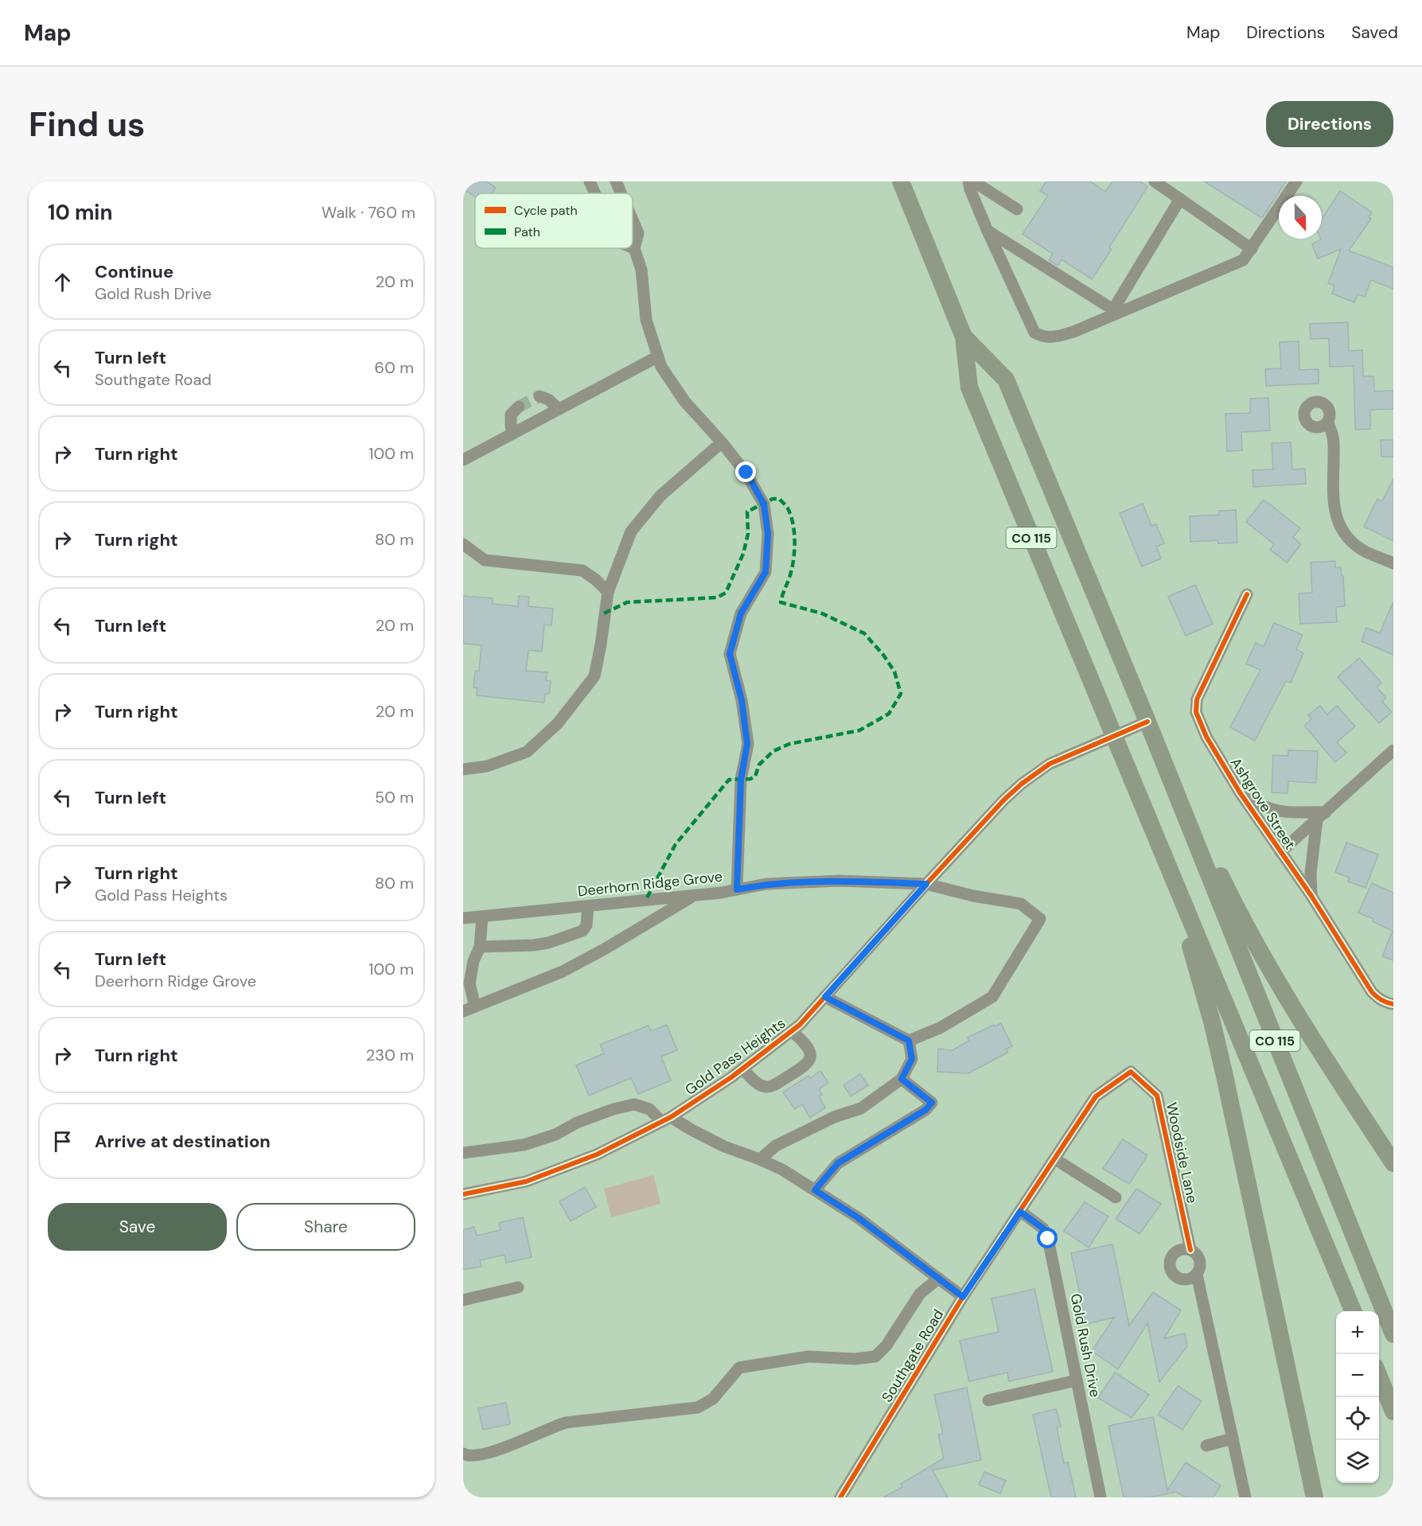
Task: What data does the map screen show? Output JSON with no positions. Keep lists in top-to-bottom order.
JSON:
{
  "streets": {
    "highway": ["CO 115"],
    "street": [
      "Ashgrove Street",
      "Deerhorn Ridge Grove",
      "Gold Pass Heights",
      "Woodside Lane",
      "Gold Rush Drive",
      "Southgate Road"
    ]
  },
  "crossings": [
    ["CO 115", "Gold Pass Heights"],
    ["Deerhorn Ridge Grove", "Gold Pass Heights"],
    ["Woodside Lane", "Southgate Road"],
    ["Gold Rush Drive", "Southgate Road"]
  ],
  "legend": ["Cycle path", "Path"],
  "north": "bottom",
  "page": {
    "header": "Map",
    "nav": ["Map", "Directions", "Saved"],
    "buttons": [
      "Directions",
      ["Save", "Share"]
    ],
    "title": "Find us",
    "heading": ["10 min", "Walk · 760 m"],
    "list": [
      ["Continue", "Gold Rush Drive", "20 m"],
      ["Turn left", "Southgate Road", "60 m"],
      ["Turn right", "100 m"],
      ["Turn right", "80 m"],
      ["Turn left", "20 m"],
      ["Turn right", "20 m"],
      ["Turn left", "50 m"],
      ["Turn right", "Gold Pass Heights", "80 m"],
      ["Turn left", "Deerhorn Ridge Grove", "100 m"],
      ["Turn right", "230 m"],
      "Arrive at destination"
    ],
    "map_buttons": ["+", "−"]
  }
}
